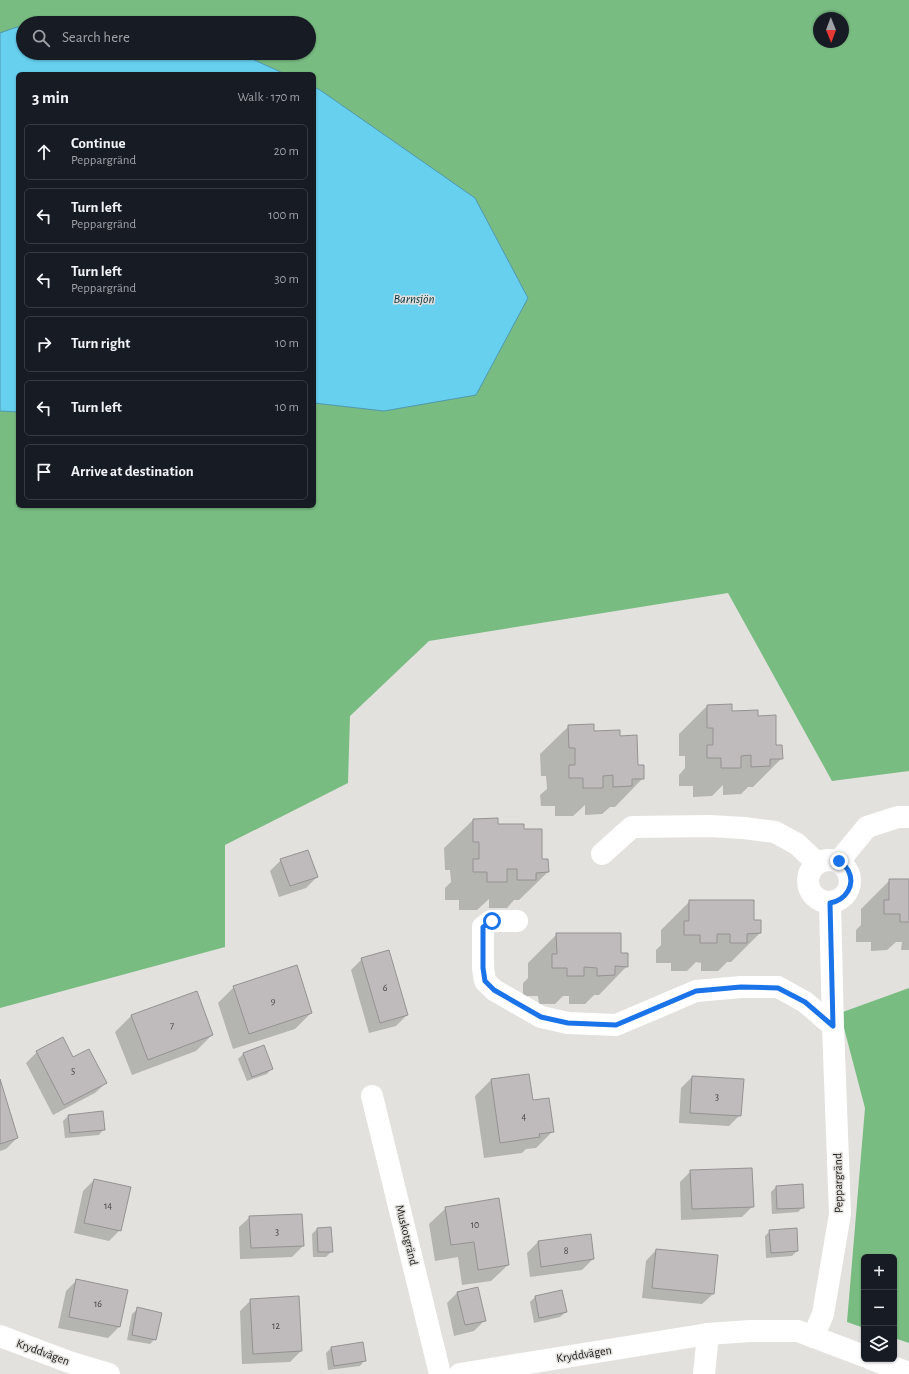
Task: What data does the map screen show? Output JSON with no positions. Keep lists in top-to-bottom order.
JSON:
{
  "streets": {
    "street": ["Peppargränd", "Muskotgränd", "Kryddvägen"]
  },
  "crossings": [
    ["Peppargränd", "Kryddvägen"]
  ],
  "water": ["Barnsjön"],
  "house_numbers": [
    "6",
    "9",
    "7",
    "5",
    "3",
    "4",
    "14",
    "10",
    "3",
    "8",
    "16",
    "12"
  ],
  "north": "bottom",
  "page": {
    "search": "Search here",
    "heading": ["3 min", "Walk · 170 m"],
    "list": [
      ["Continue", "Peppargränd", "20 m"],
      ["Turn left", "Peppargränd", "100 m"],
      ["Turn left", "Peppargränd", "30 m"],
      ["Turn right", "10 m"],
      ["Turn left", "10 m"],
      "Arrive at destination"
    ],
    "map_buttons": ["+", "−"]
  }
}
